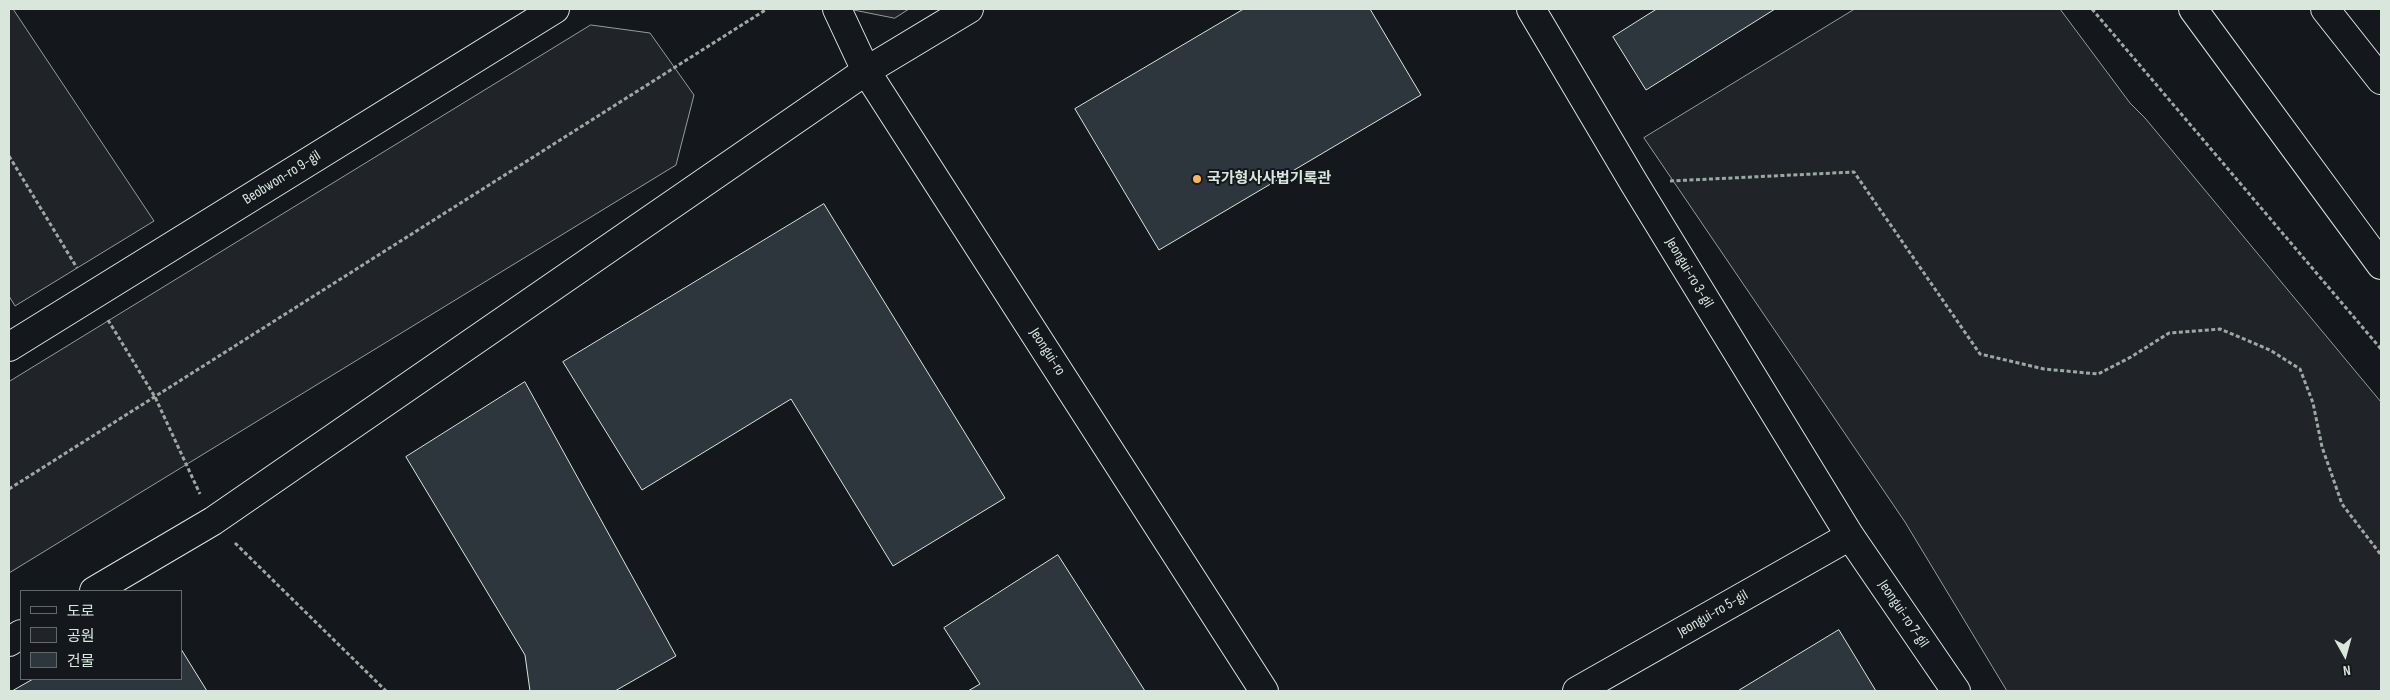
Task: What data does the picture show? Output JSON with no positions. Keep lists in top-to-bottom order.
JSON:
{
  "streets": {
    "street": [
      "Beobwon-ro 9-gil",
      "Jeongui-ro 3-gil",
      "Jeongui-ro",
      "Jeongui-ro 5-gil",
      "Jeongui-ro 7-gil"
    ]
  },
  "crossings": [
    ["Jeongui-ro 3-gil", "Jeongui-ro 5-gil"],
    ["Jeongui-ro 3-gil", "Jeongui-ro 7-gil"],
    ["Jeongui-ro 5-gil", "Jeongui-ro 7-gil"]
  ],
  "places": ["국가형사사법기록관"],
  "legend": ["도로", "공원", "건물"],
  "north": "bottom"
}
